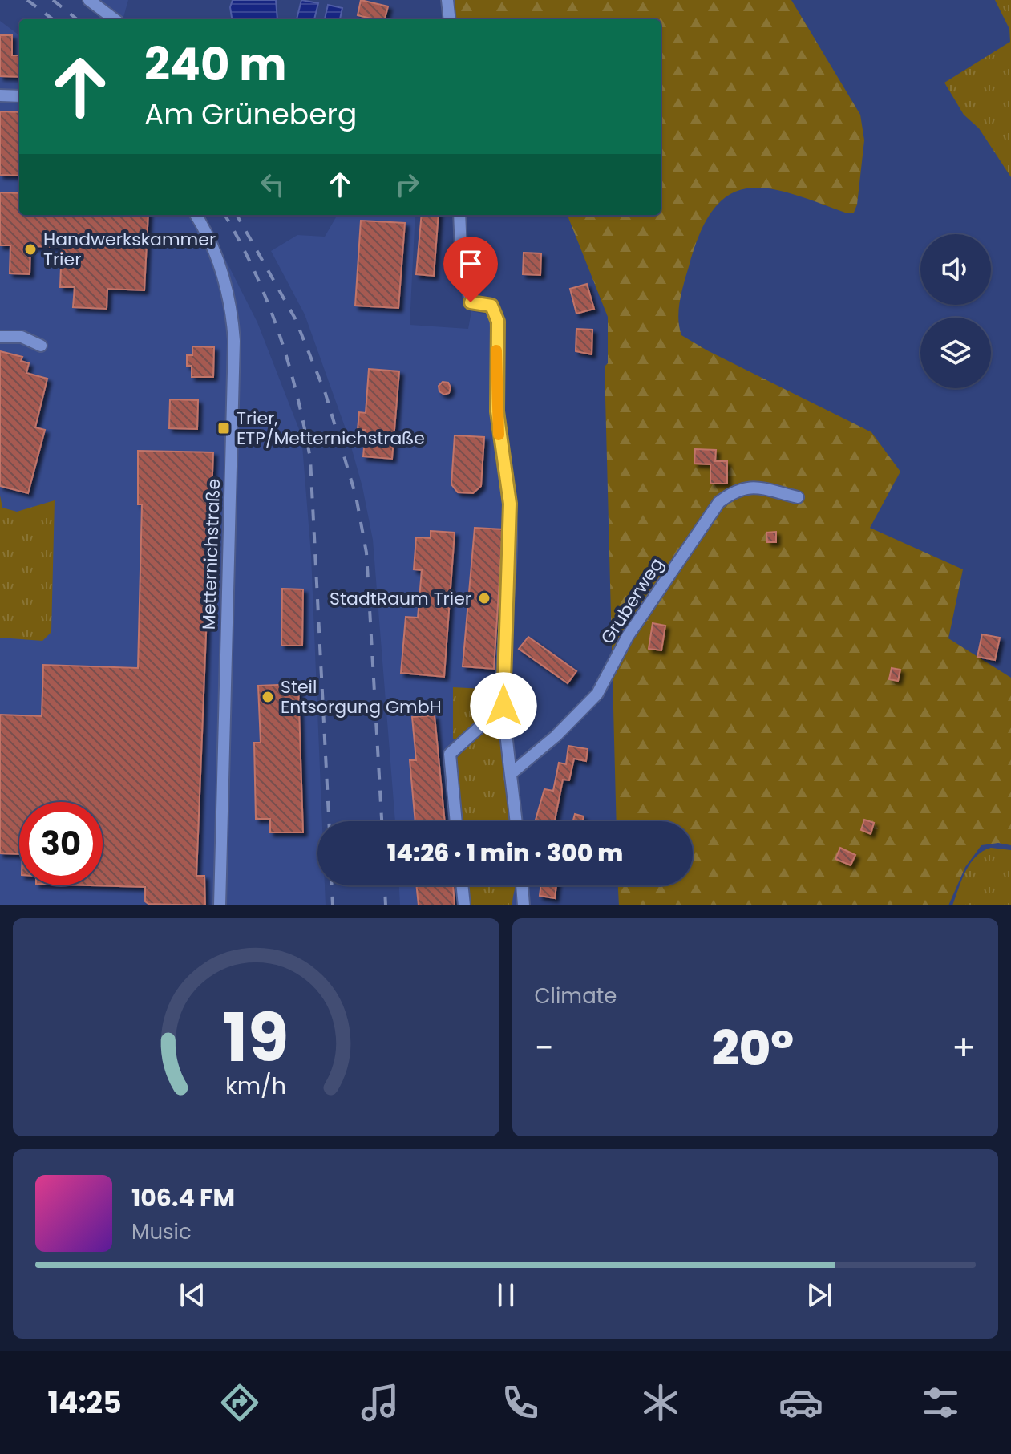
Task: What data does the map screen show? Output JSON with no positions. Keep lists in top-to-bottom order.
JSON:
{
  "streets": {
    "street": ["Metternichstraße", "Gruberweg"]
  },
  "places": {
    "other": ["Handwerkskammer Trier", "StadtRaum Trier", "Steil Entsorgung GmbH"],
    "transit": ["Trier, ETP/Metternichstraße"]
  },
  "page": {
    "turn": ["240 m", "Am Grüneberg"],
    "limit": "30",
    "trip": "14:26 · 1 min · 300 m",
    "tile": "Climate",
    "heat": ["−", "20°", "+"],
    "song": ["106.4 FM", "Music"],
    "tabs": "14:25",
    "gauge": ["19", "km/h"]
  }
}
